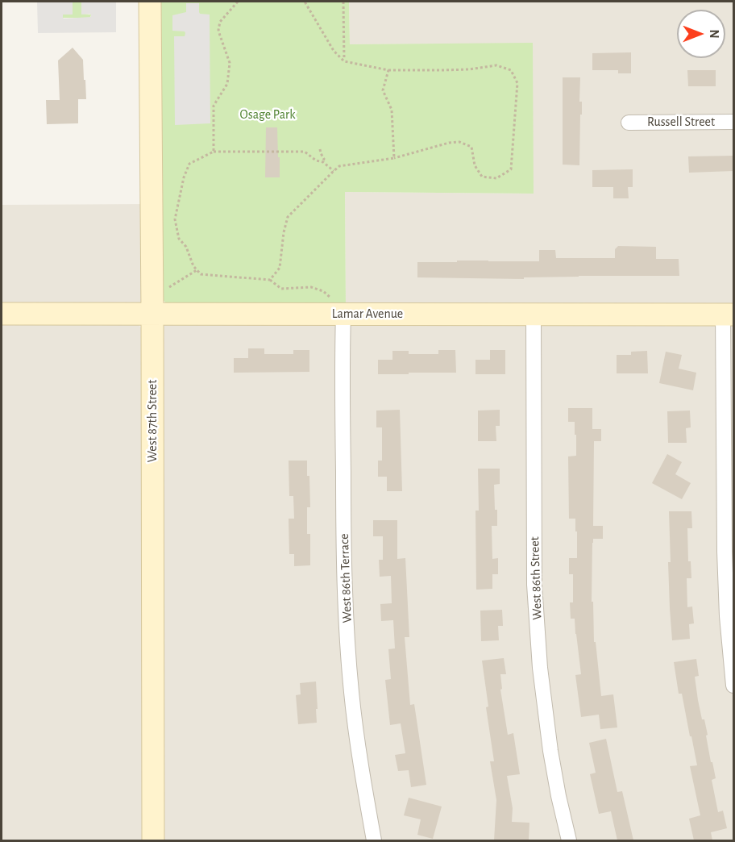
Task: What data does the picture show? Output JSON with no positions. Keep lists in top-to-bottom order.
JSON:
{
  "streets": {
    "street": [
      "Russell Street",
      "Lamar Avenue",
      "West 87th Street",
      "West 86th Terrace",
      "West 86th Street"
    ]
  },
  "crossings": [
    ["Lamar Avenue", "West 87th Street"],
    ["Lamar Avenue", "West 86th Terrace"],
    ["Lamar Avenue", "West 86th Street"]
  ],
  "parks": ["Osage Park"],
  "north": "right"
}
